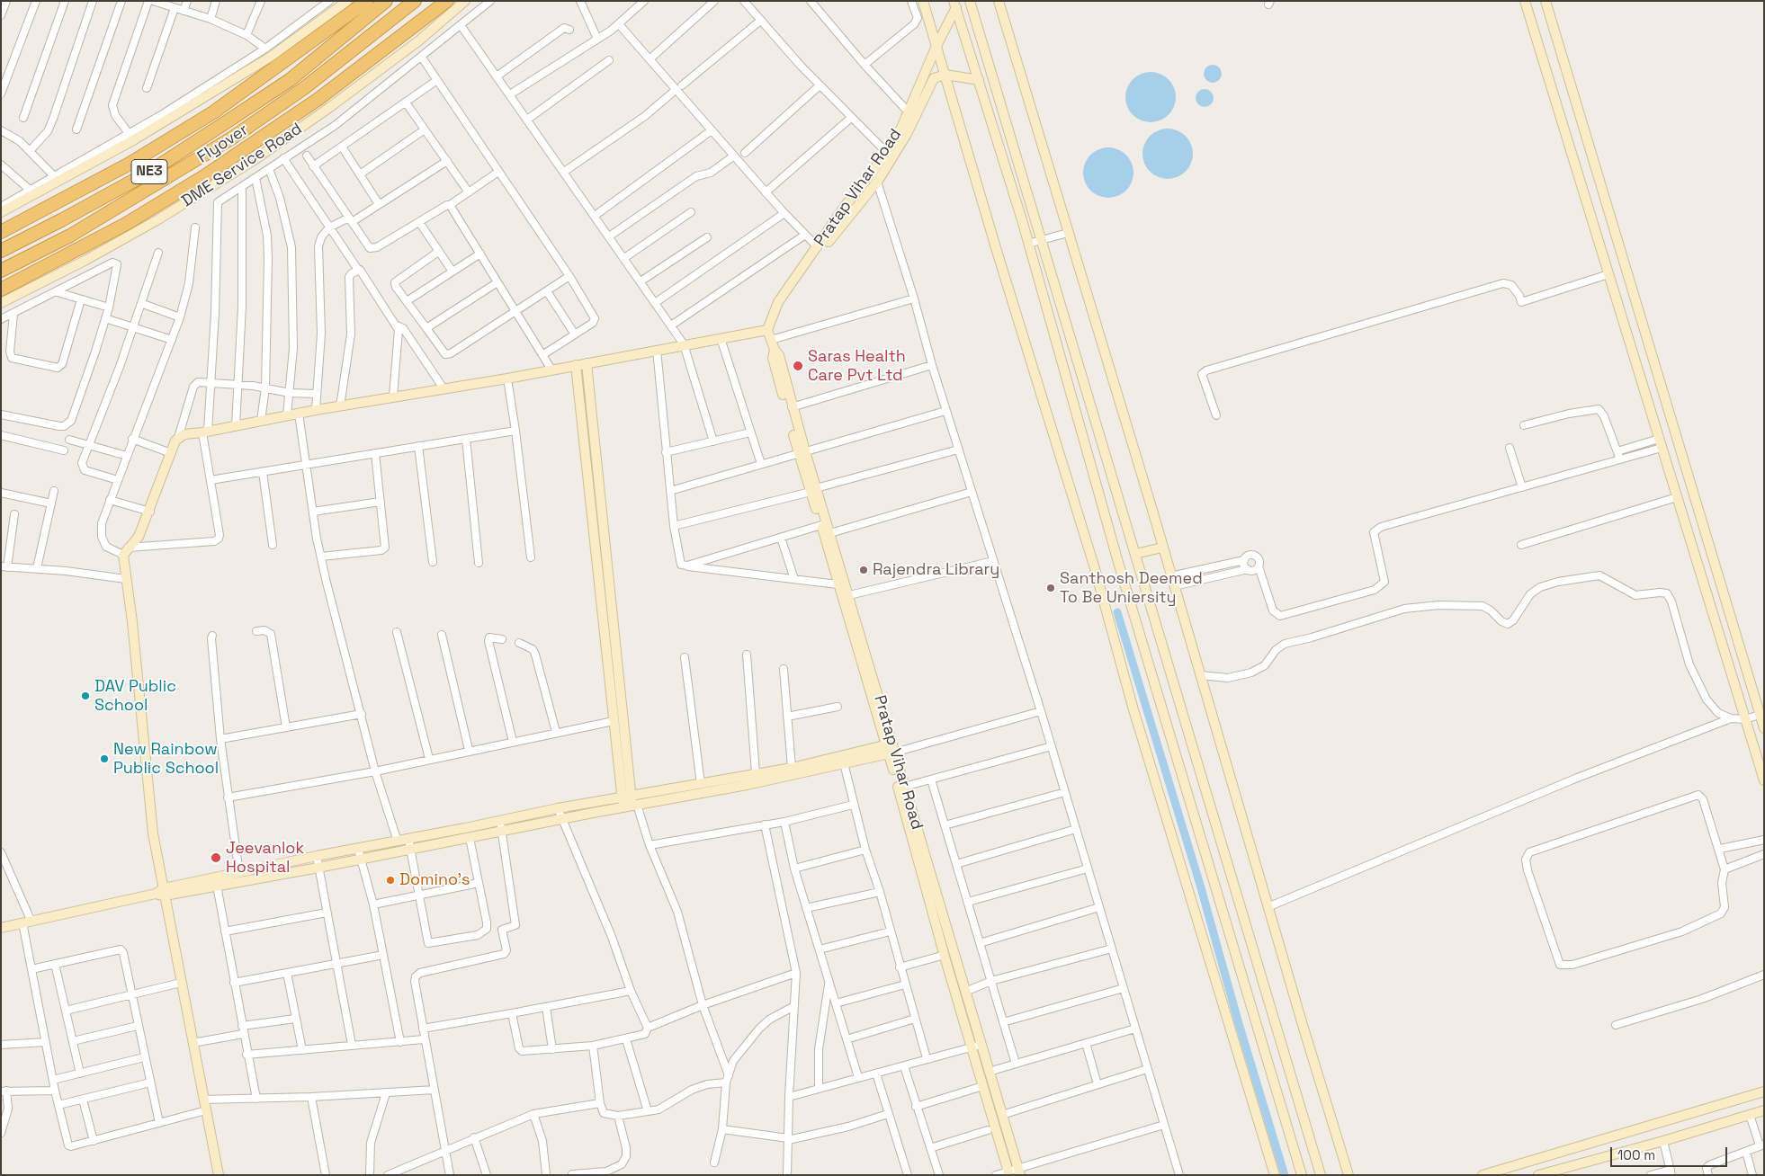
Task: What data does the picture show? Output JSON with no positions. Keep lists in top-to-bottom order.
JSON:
{
  "streets": {
    "highway": ["Flyover", "NE3"],
    "street": ["DME Service Road", "Pratap Vihar Road"]
  },
  "places": [
    "Saras Health Care Pvt Ltd",
    "Rajendra Library",
    "Santhosh Deemed To Be Uniersity",
    "DAV Public School",
    "New Rainbow Public School",
    "Jeevanlok Hospital",
    "Domino's"
  ],
  "scale_bar": "100 m"
}
